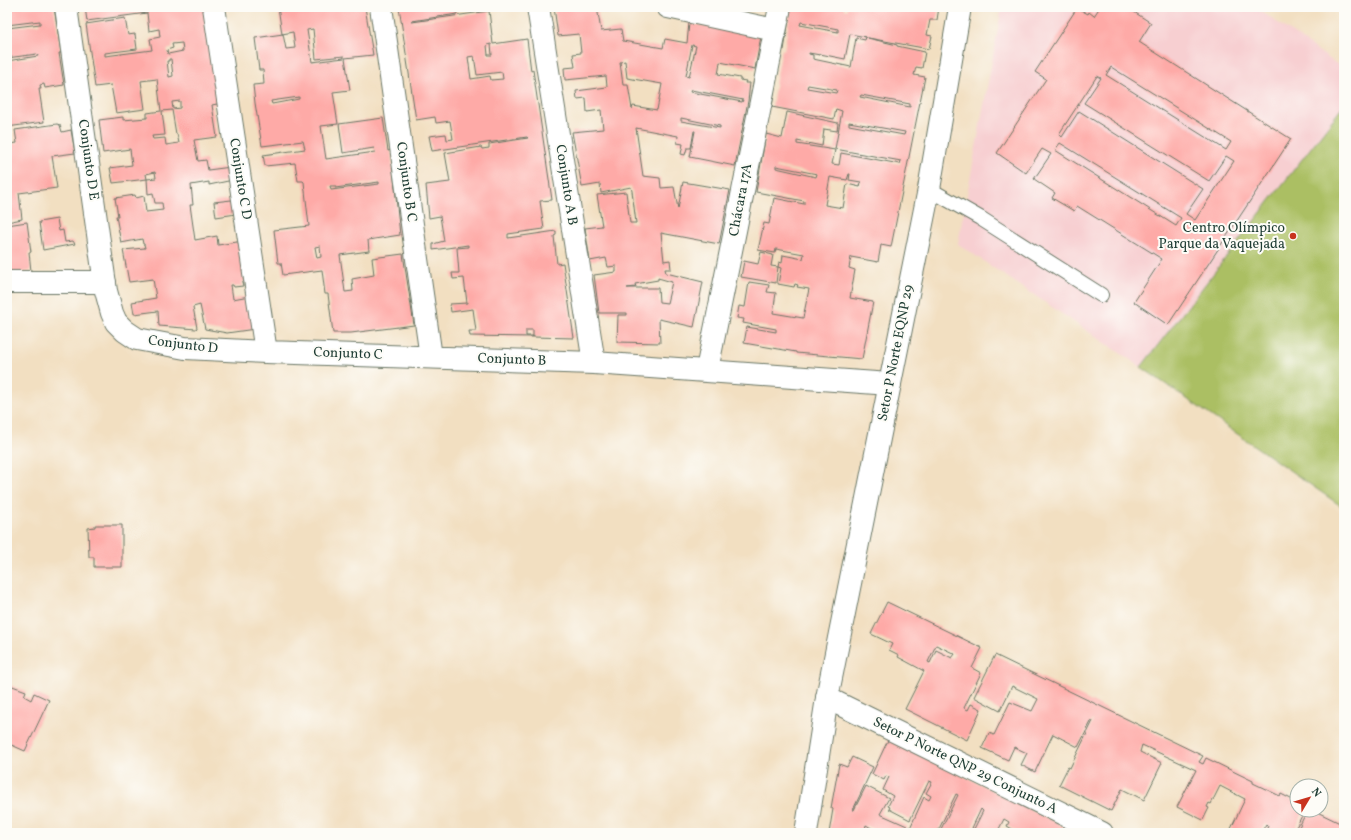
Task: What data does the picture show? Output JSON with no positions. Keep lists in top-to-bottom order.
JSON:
{
  "streets": {
    "street": [
      "Conjunto D E",
      "Conjunto C D",
      "Conjunto B C",
      "Conjunto A B",
      "Chácara 17A",
      "Conjunto D",
      "Setor P Norte EQNP 29",
      "Conjunto C",
      "Conjunto B",
      "Setor P Norte QNP 29 Conjunto A"
    ]
  },
  "crossings": [
    ["Conjunto D E", "Conjunto D"],
    ["Conjunto C D", "Conjunto D"],
    ["Conjunto C D", "Conjunto C"],
    ["Conjunto B C", "Conjunto C"],
    ["Conjunto B C", "Conjunto B"],
    ["Conjunto A B", "Conjunto B"],
    ["Chácara 17A", "Conjunto B"],
    ["Conjunto D", "Conjunto C"],
    ["Setor P Norte EQNP 29", "Conjunto B"],
    ["Setor P Norte EQNP 29", "Setor P Norte QNP 29 Conjunto A"],
    ["Conjunto C", "Conjunto B"]
  ],
  "places": ["Centro Olímpico Parque da Vaquejada"],
  "north": "top right"
}
